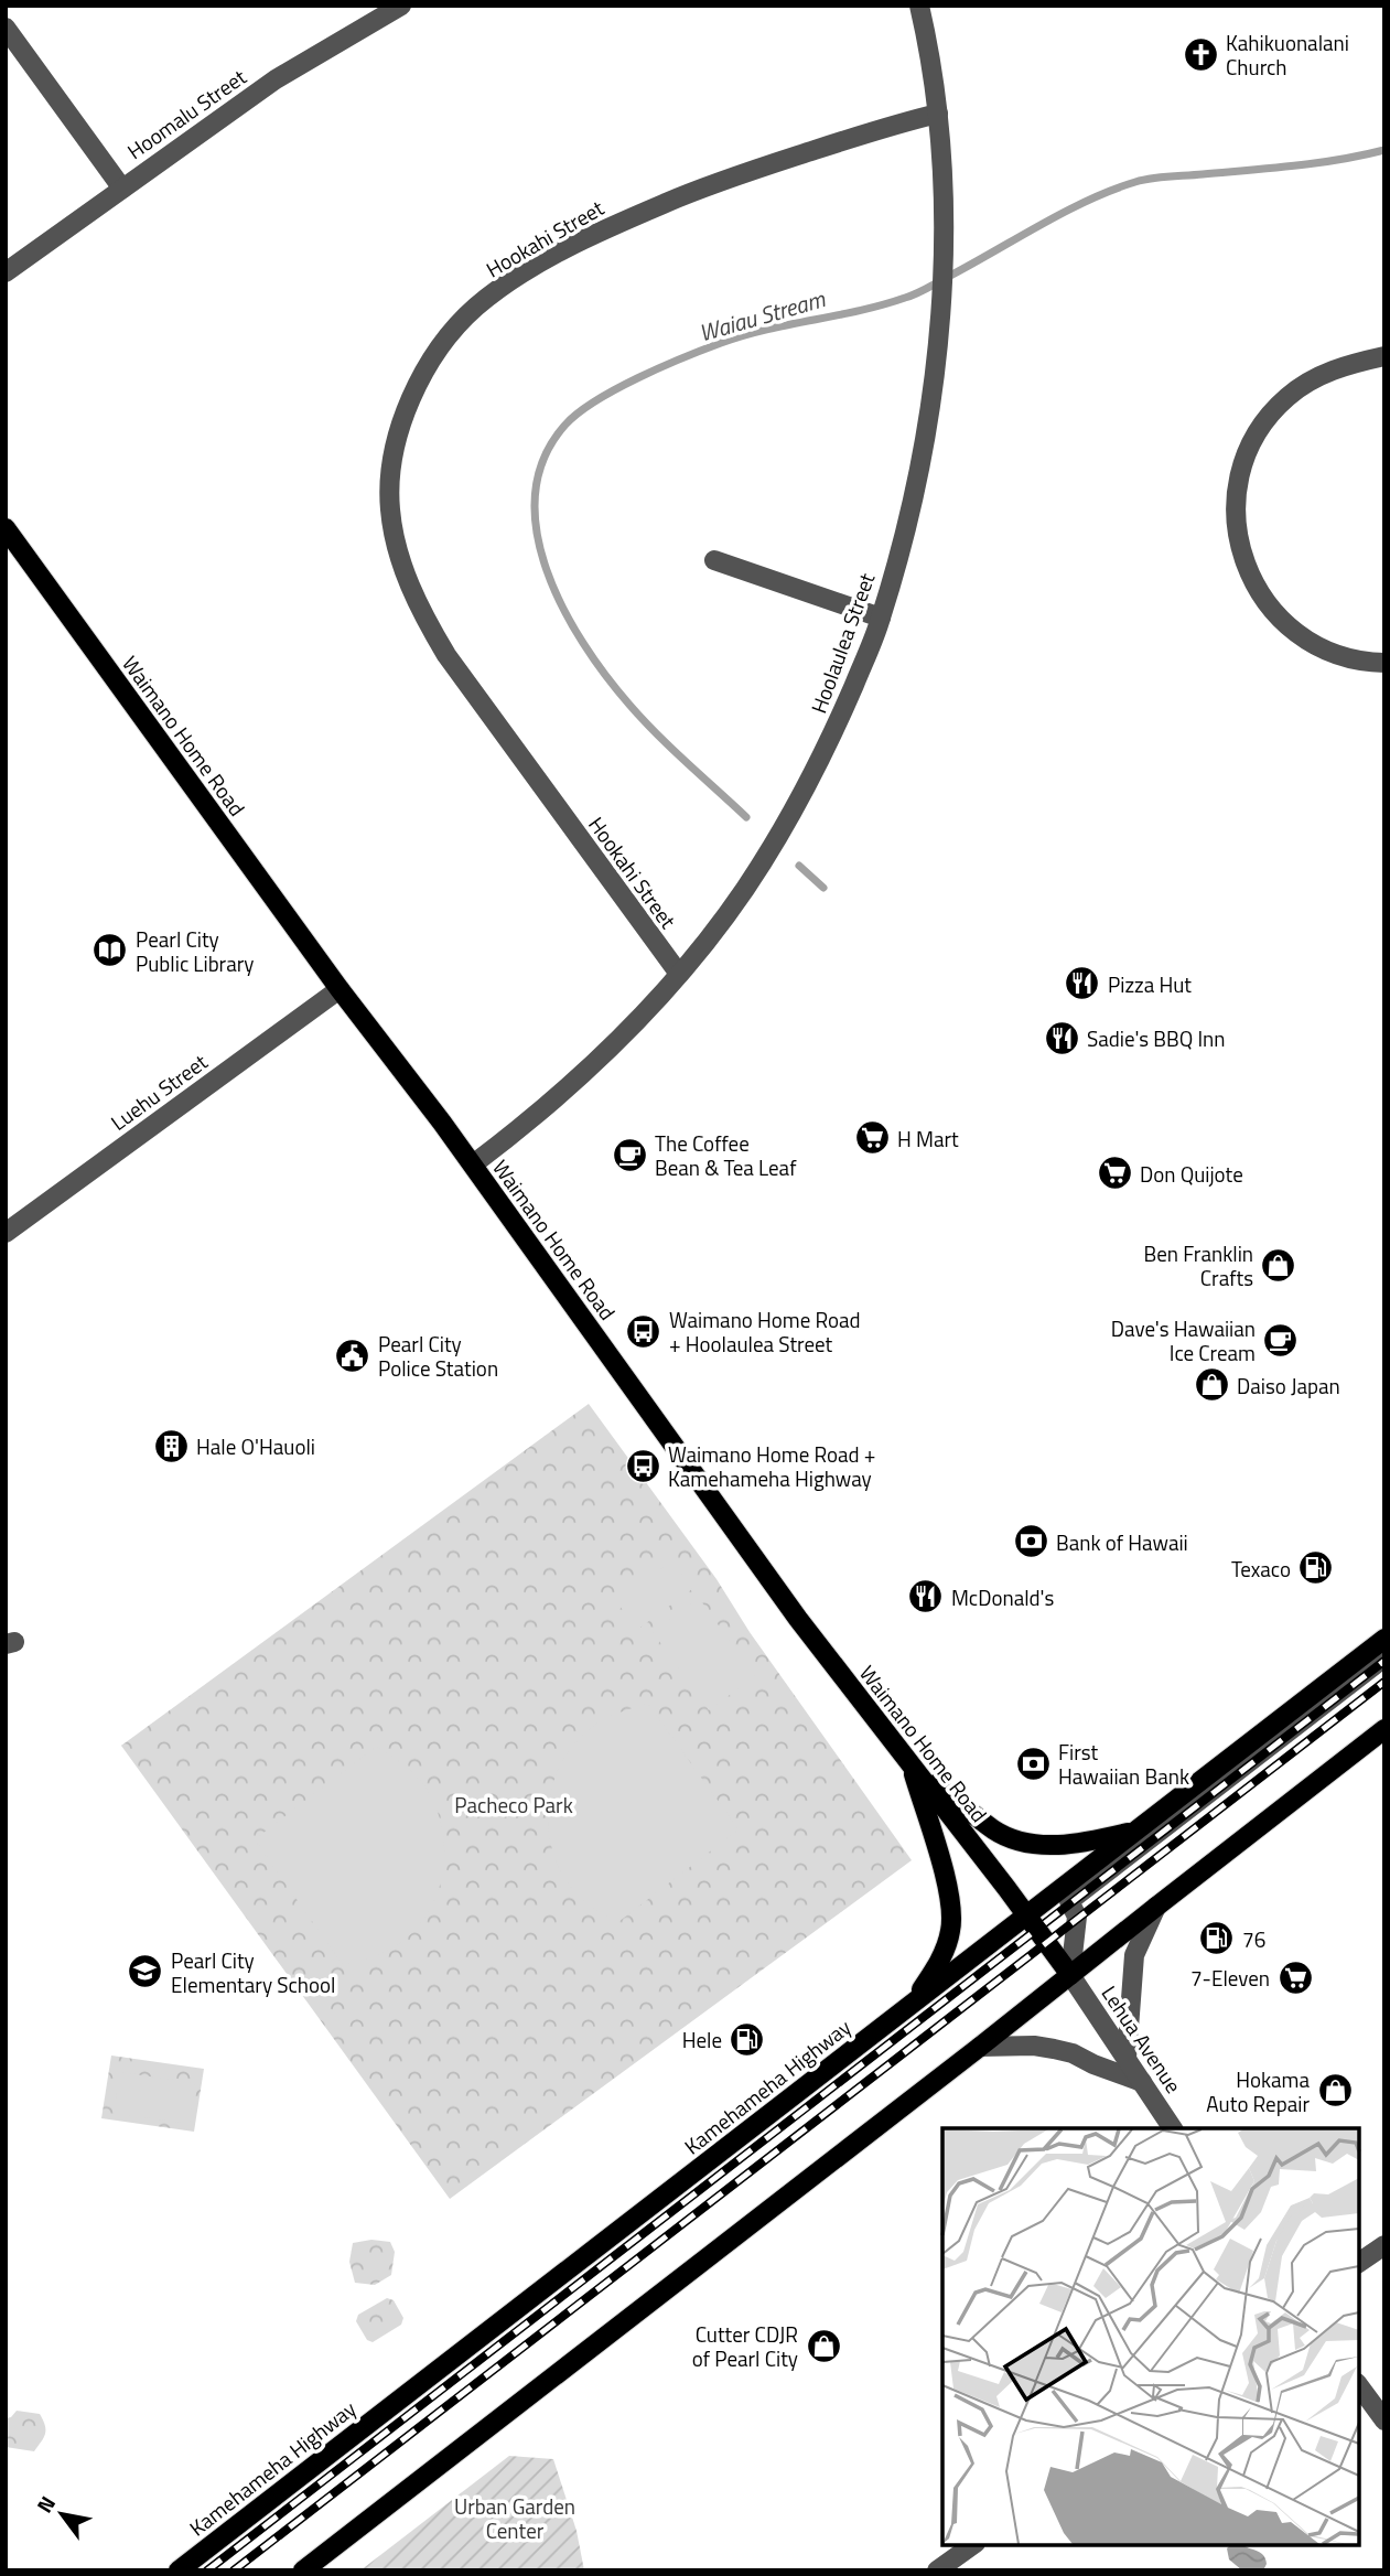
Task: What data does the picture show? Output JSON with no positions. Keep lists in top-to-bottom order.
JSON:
{
  "streets": {
    "main road": ["Waimano Home Road", "Kamehameha Highway"],
    "street": [
      "Hoomalu Street",
      "Hookahi Street",
      "Hoolaulea Street",
      "Luehu Street",
      "Lehua Avenue"
    ]
  },
  "crossings": [
    ["Hookahi Street", "Hoolaulea Street"],
    ["Hoolaulea Street", "Waimano Home Road"],
    ["Waimano Home Road", "Luehu Street"],
    ["Waimano Home Road", "Lehua Avenue"],
    ["Waimano Home Road", "Kamehameha Highway"]
  ],
  "water": ["Waiau Stream"],
  "parks": ["Pacheco Park", "Urban Garden Center"],
  "places": {
    "church": ["Kahikuonalani Church"],
    "library": ["Pearl City Public Library"],
    "restaurant": ["Pizza Hut", "Sadie's BBQ Inn", "McDonald's"],
    "supermarket": ["H Mart", "Don Quijote", "7-Eleven"],
    "cafe": ["The Coffee Bean & Tea Leaf", "Dave's Hawaiian Ice Cream"],
    "shop": [
      "Ben Franklin Crafts",
      "Daiso Japan",
      "Hokama Auto Repair",
      "Cutter CDJR of Pearl City"
    ],
    "bus stop": ["Waimano Home Road + Hoolaulea Street", "Waimano Home Road + Kamehameha Highway"],
    "public building": ["Pearl City Police Station"],
    "building": ["Hale O'Hauoli"],
    "bank": ["Bank of Hawaii", "First Hawaiian Bank"],
    "fuel station": ["Texaco", "76", "Hele"],
    "school or university": ["Pearl City Elementary School"]
  },
  "north": "top left"
}
